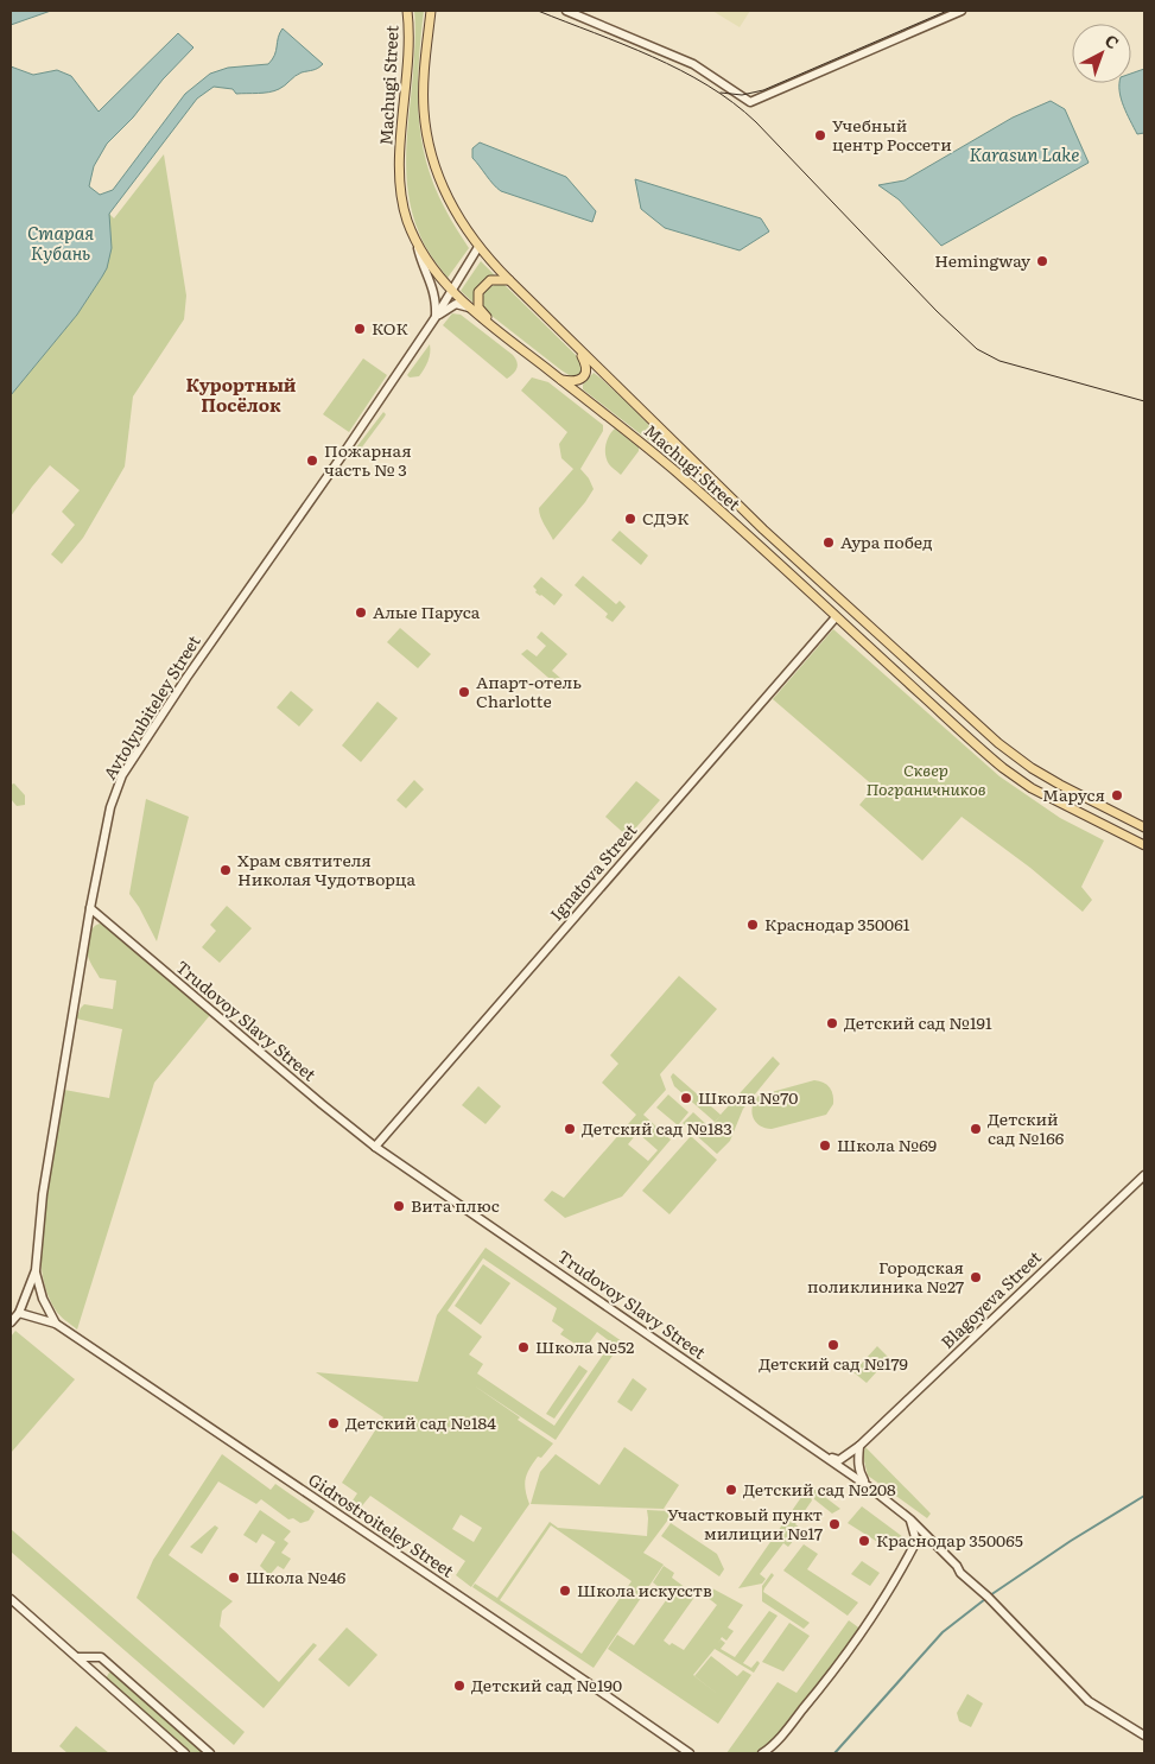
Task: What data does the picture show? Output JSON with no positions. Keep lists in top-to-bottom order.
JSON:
{
  "streets": {
    "main road": ["Machugi Street"],
    "street": [
      "Avtolyubiteley Street",
      "Ignatova Street",
      "Trudovoy Slavy Street",
      "Blagoyeva Street",
      "Gidrostroiteley Street"
    ]
  },
  "crossings": [
    ["Machugi Street", "Avtolyubiteley Street"],
    ["Machugi Street", "Ignatova Street"],
    ["Avtolyubiteley Street", "Trudovoy Slavy Street"],
    ["Avtolyubiteley Street", "Gidrostroiteley Street"],
    ["Ignatova Street", "Trudovoy Slavy Street"],
    ["Trudovoy Slavy Street", "Blagoyeva Street"]
  ],
  "districts": ["Курортный Посёлок"],
  "water": ["Karasun Lake", "Старая Кубань"],
  "parks": ["Сквер Пограничников"],
  "places": [
    "Учебный центр Россети",
    "Hemingway",
    "КОК",
    "Пожарная часть № 3",
    "СДЭК",
    "Аура побед",
    "Алые Паруса",
    "Апарт-отель Charlotte",
    "Маруся",
    "Храм святителя Николая Чудотворца",
    "Краснодар 350061",
    "Детский сад №191",
    "Школа №70",
    "Детский сад №183",
    "Детский сад №166",
    "Школа №69",
    "Вита плюс",
    "Городская поликлиника №27",
    "Детский сад №179",
    "Школа №52",
    "Детский сад №184",
    "Детский сад №208",
    "Участковый пункт милиции №17",
    "Краснодар 350065",
    "Школа №46",
    "Школа искусств",
    "Детский сад №190"
  ],
  "north": "top right"
}
